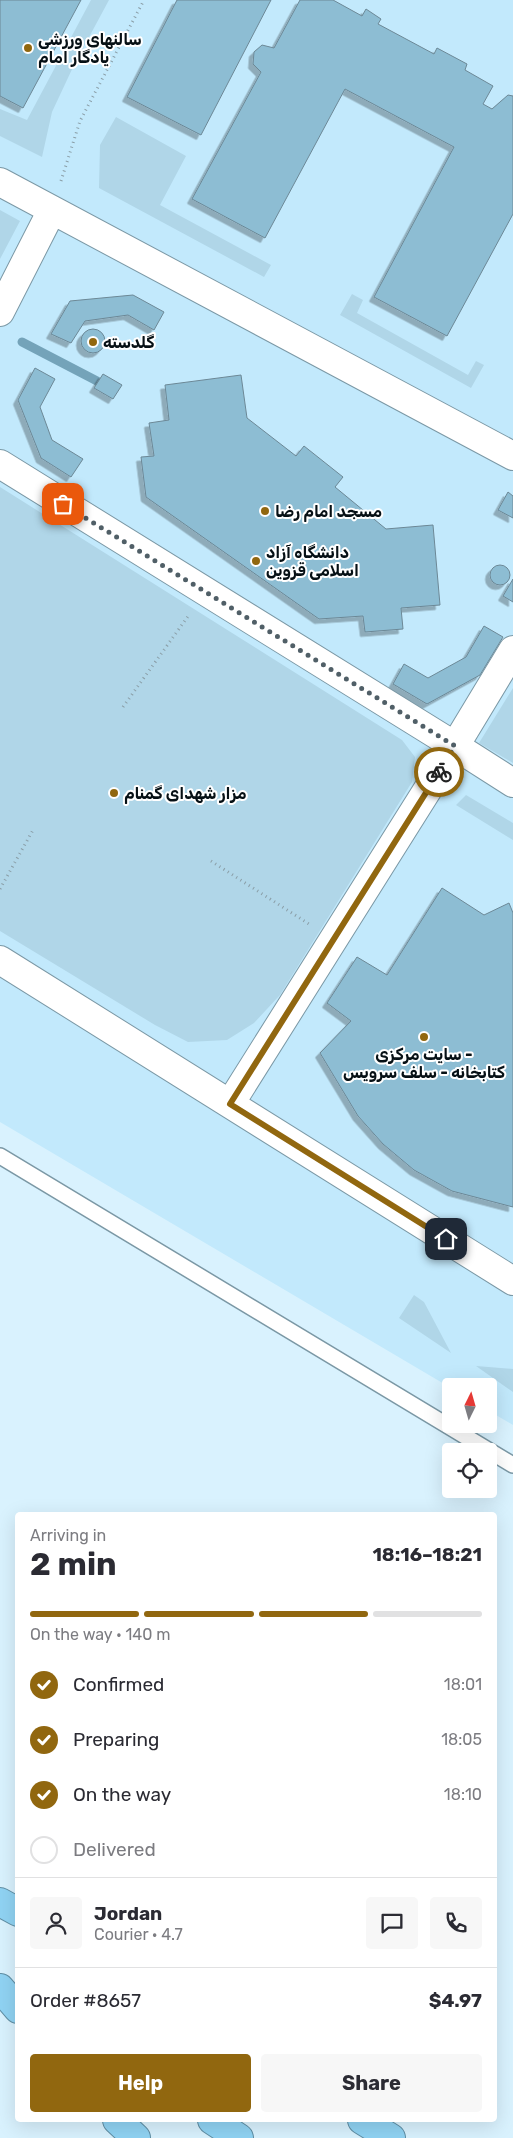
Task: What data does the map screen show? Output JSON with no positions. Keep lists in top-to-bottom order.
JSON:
{
  "places": [
    "سالنهای ورزشی یادگار امام",
    "گلدسته",
    "مسجد امام رضا",
    "دانشگاه آزاد اسلامی قزوین",
    "مزار شهدای گمنام",
    "سایت مرکزی - کتابخانه - سلف سرویس"
  ],
  "north": "top",
  "page": {
    "heading": ["2 min", "Arriving in", "18:16–18:21"],
    "panel": [
      "Jordan",
      "Courier · 4.7",
      "Order #8657",
      "$4.97"
    ],
    "bar": "On the way · 140 m",
    "list": [
      ["Confirmed", "18:01"],
      ["Preparing", "18:05"],
      ["On the way", "18:10"],
      "Delivered"
    ],
    "buttons": ["Help", "Share"]
  }
}
